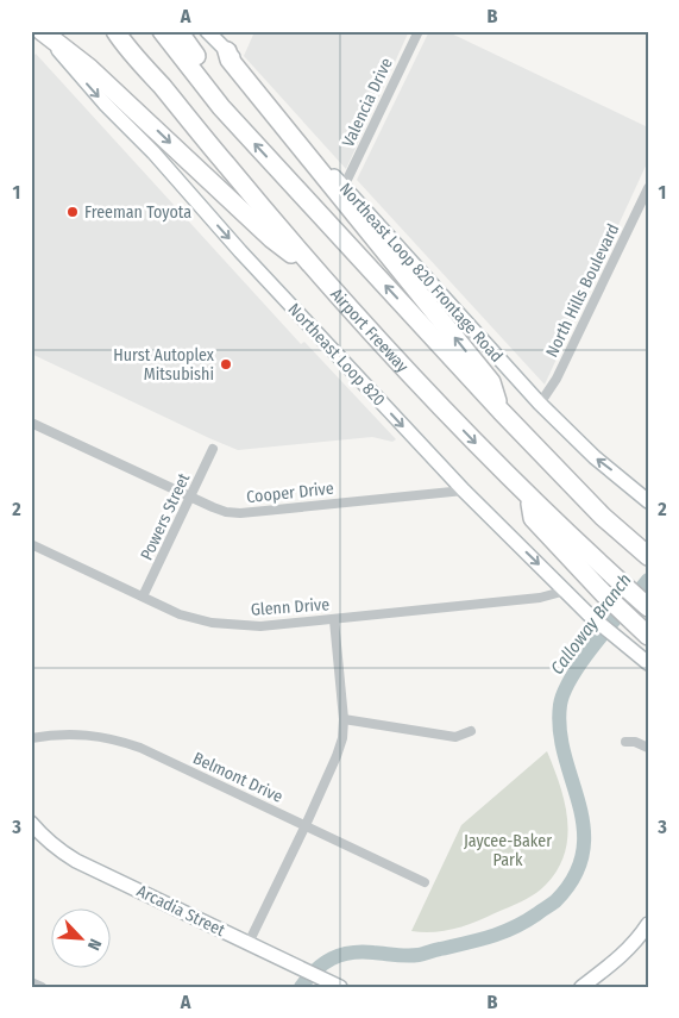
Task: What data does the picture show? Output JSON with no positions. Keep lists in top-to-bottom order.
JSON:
{
  "streets": {
    "highway": ["Airport Freeway"],
    "main road": ["Northeast Loop 820 Frontage Road", "Northeast Loop 820", "Arcadia Street"],
    "street": [
      "Valencia Drive",
      "North Hills Boulevard",
      "Cooper Drive",
      "Powers Street",
      "Glenn Drive",
      "Belmont Drive"
    ]
  },
  "crossings": [
    ["Valencia Drive", "Northeast Loop 820 Frontage Road"],
    ["Northeast Loop 820 Frontage Road", "North Hills Boulevard"],
    ["Northeast Loop 820", "Cooper Drive"],
    ["Northeast Loop 820", "Glenn Drive"],
    ["Cooper Drive", "Powers Street"],
    ["Powers Street", "Glenn Drive"]
  ],
  "one_way": ["Northeast Loop 820"],
  "water": ["Calloway Branch"],
  "parks": ["Jaycee-Baker Park"],
  "places": ["Freeman Toyota", "Hurst Autoplex Mitsubishi"],
  "north": "bottom right",
  "grid": {
    "columns": ["A", "B"],
    "rows": ["1", "2", "3"]
  }
}
